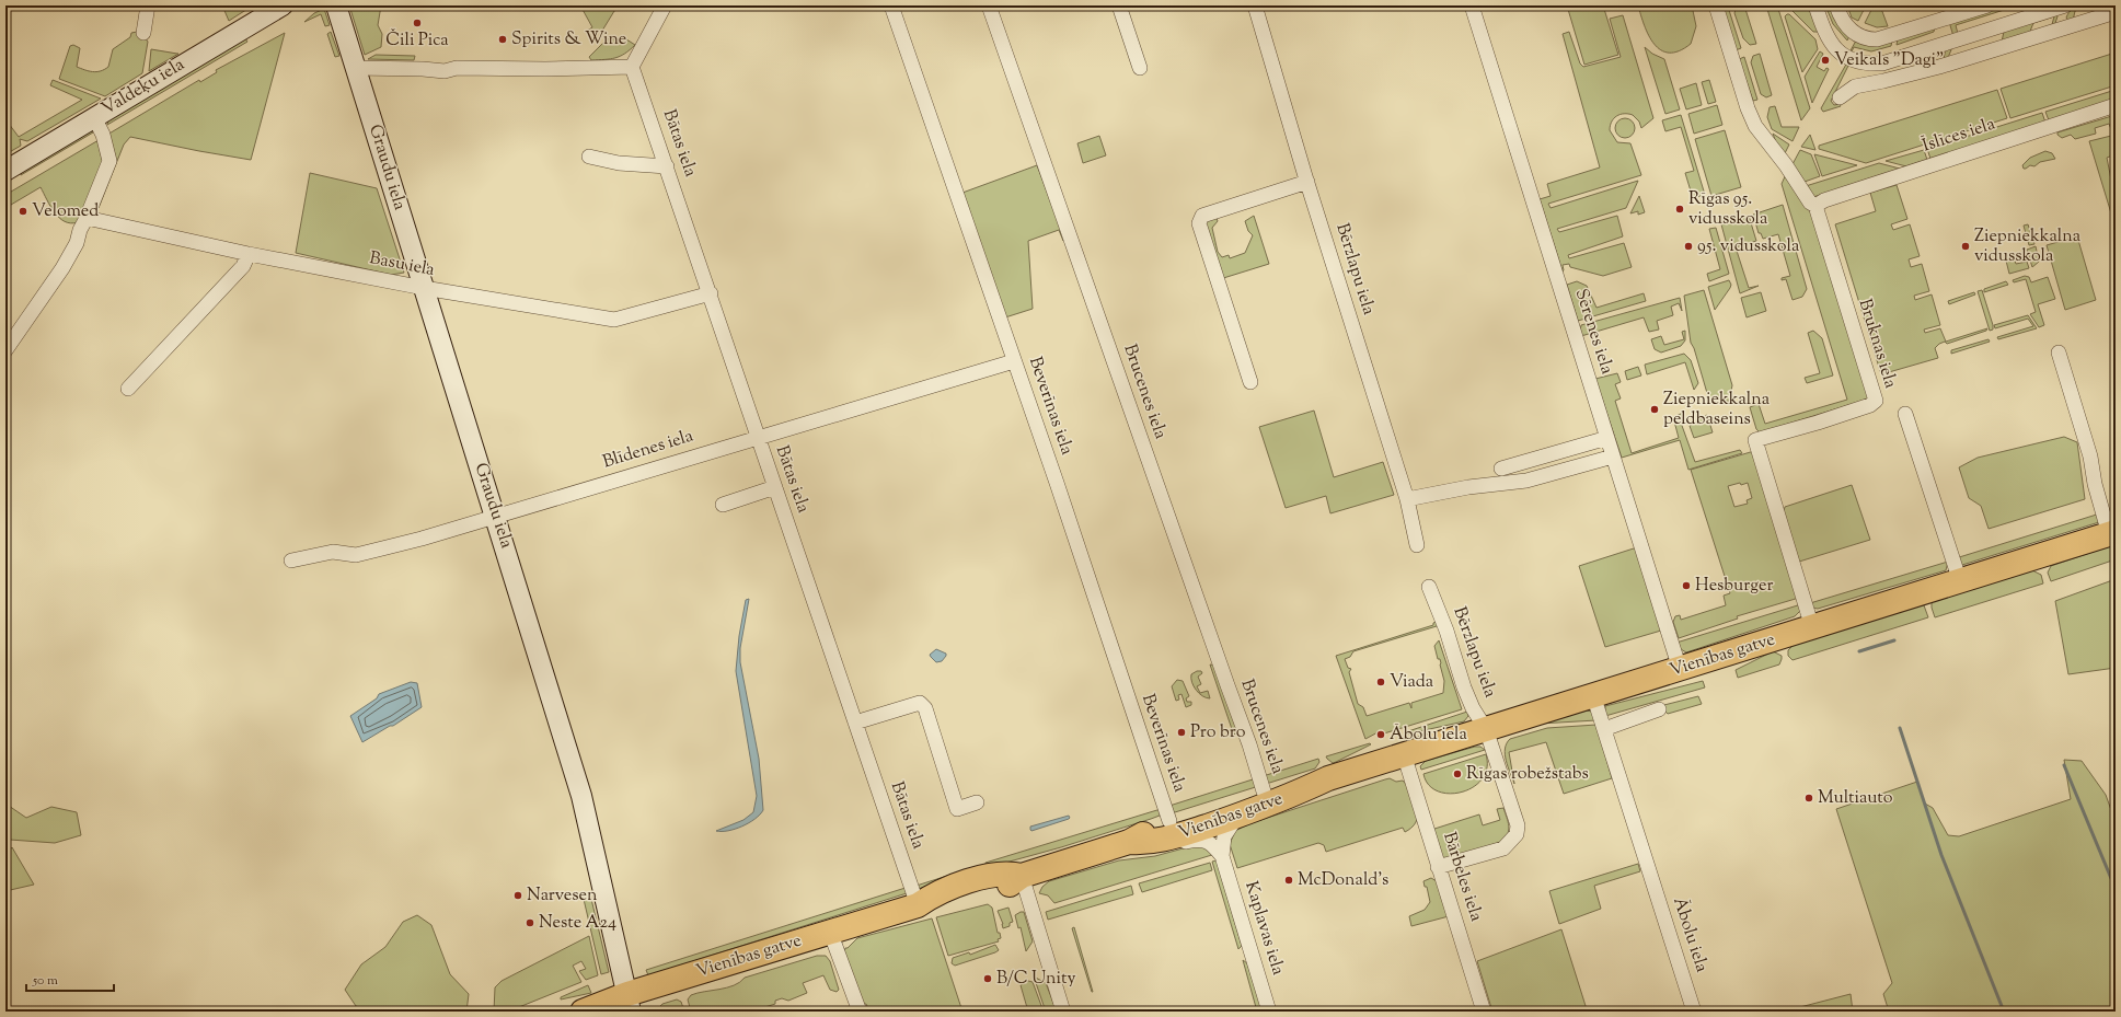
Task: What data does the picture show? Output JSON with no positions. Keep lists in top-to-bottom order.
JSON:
{
  "streets": {
    "highway": ["Vienības gatve"],
    "main road": ["Valdeķu iela", "Graudu iela"],
    "street": [
      "Īslīces iela",
      "Bātas iela",
      "Basu iela",
      "Bērzlapu iela",
      "Sērenes iela",
      "Bruknas iela",
      "Brucenes iela",
      "Beverīnas iela",
      "Blīdenes iela",
      "Bārbeles iela",
      "Kaplavas iela",
      "Ābolu iela"
    ]
  },
  "crossings": [
    ["Īslīces iela", "Bruknas iela"],
    ["Bātas iela", "Basu iela"],
    ["Bātas iela", "Blīdenes iela"],
    ["Bātas iela", "Vienības gatve"],
    ["Graudu iela", "Basu iela"],
    ["Graudu iela", "Blīdenes iela"],
    ["Graudu iela", "Vienības gatve"],
    ["Bērzlapu iela", "Vienības gatve"],
    ["Bērzlapu iela", "Bārbeles iela"],
    ["Sērenes iela", "Vienības gatve"],
    ["Bruknas iela", "Vienības gatve"],
    ["Brucenes iela", "Vienības gatve"],
    ["Beverīnas iela", "Blīdenes iela"],
    ["Beverīnas iela", "Vienības gatve"],
    ["Beverīnas iela", "Kaplavas iela"],
    ["Vienības gatve", "Bārbeles iela"],
    ["Vienības gatve", "Kaplavas iela"],
    ["Vienības gatve", "Ābolu iela"]
  ],
  "places": [
    "Čili Pica",
    "Spirits & Wine",
    "Veikals \"Dagi\"",
    "Rīgas 95. vidusskola",
    "Velomed",
    "95. vidusskola",
    "Ziepniekkalna vidusskola",
    "Ziepniekkalna peldbaseins",
    "Hesburger",
    "Viada",
    "Pro bro",
    "Ābolu iela",
    "Rīgas robežstabs",
    "Multiauto",
    "McDonald's",
    "Narvesen",
    "Neste A24",
    "B/C Unity"
  ],
  "scale_bar": "50 m"
}
